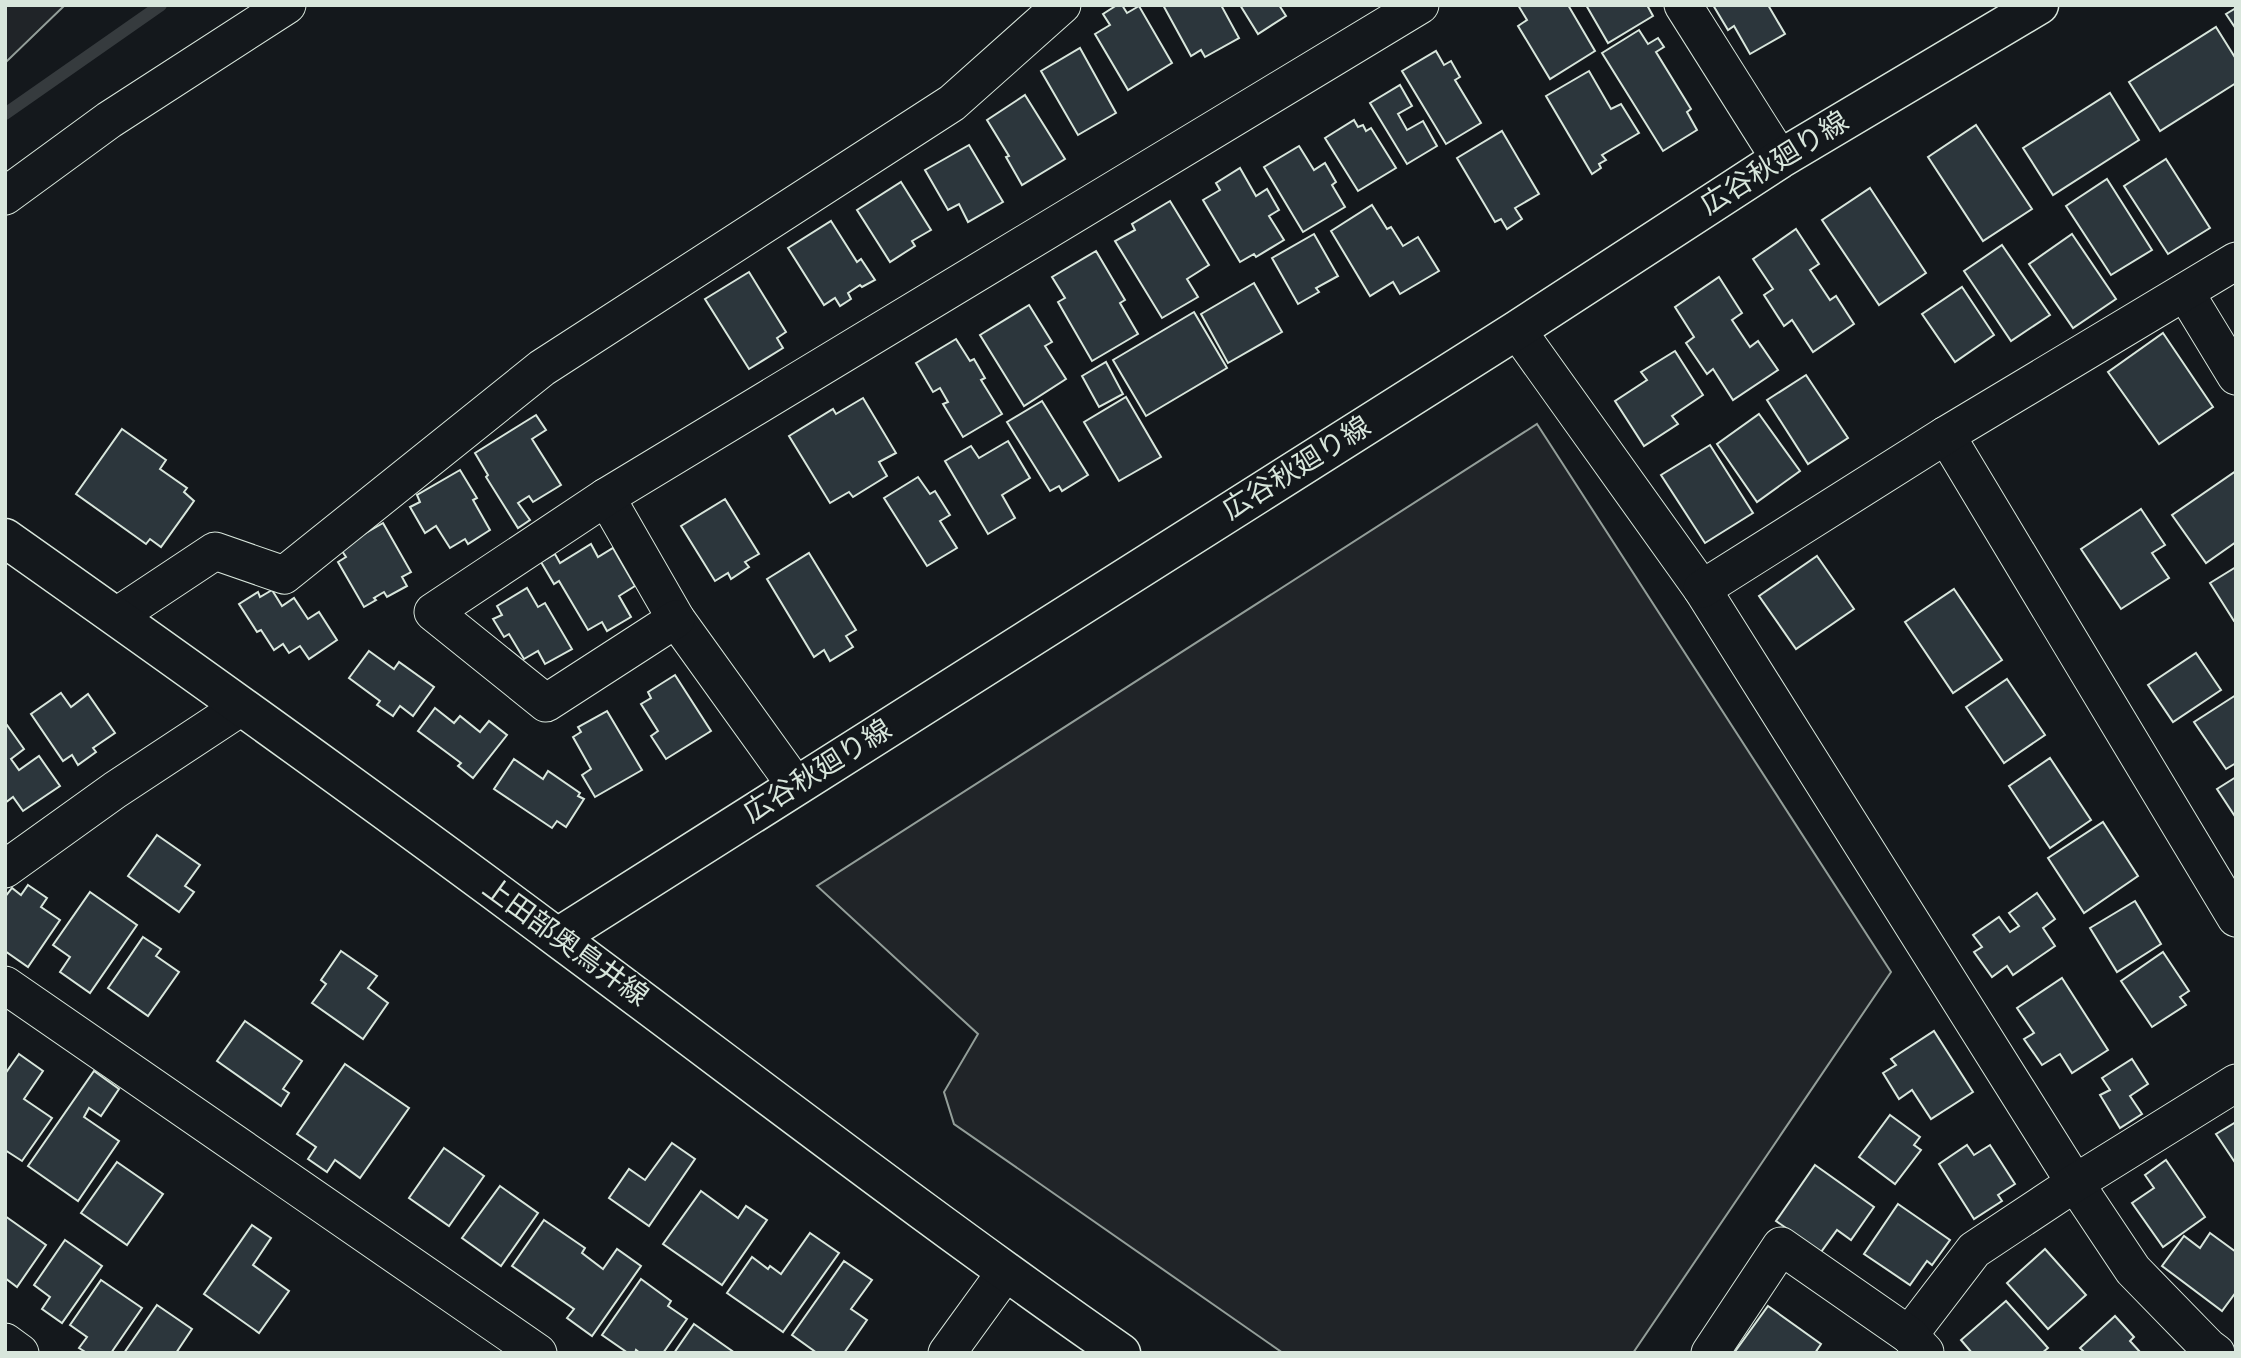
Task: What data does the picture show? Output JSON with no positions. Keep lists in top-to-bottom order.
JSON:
{
  "streets": {
    "street": ["広谷秋廻り線", "上田部奥鳥井線"]
  },
  "crossings": [
    ["広谷秋廻り線", "上田部奥鳥井線"]
  ]
}
